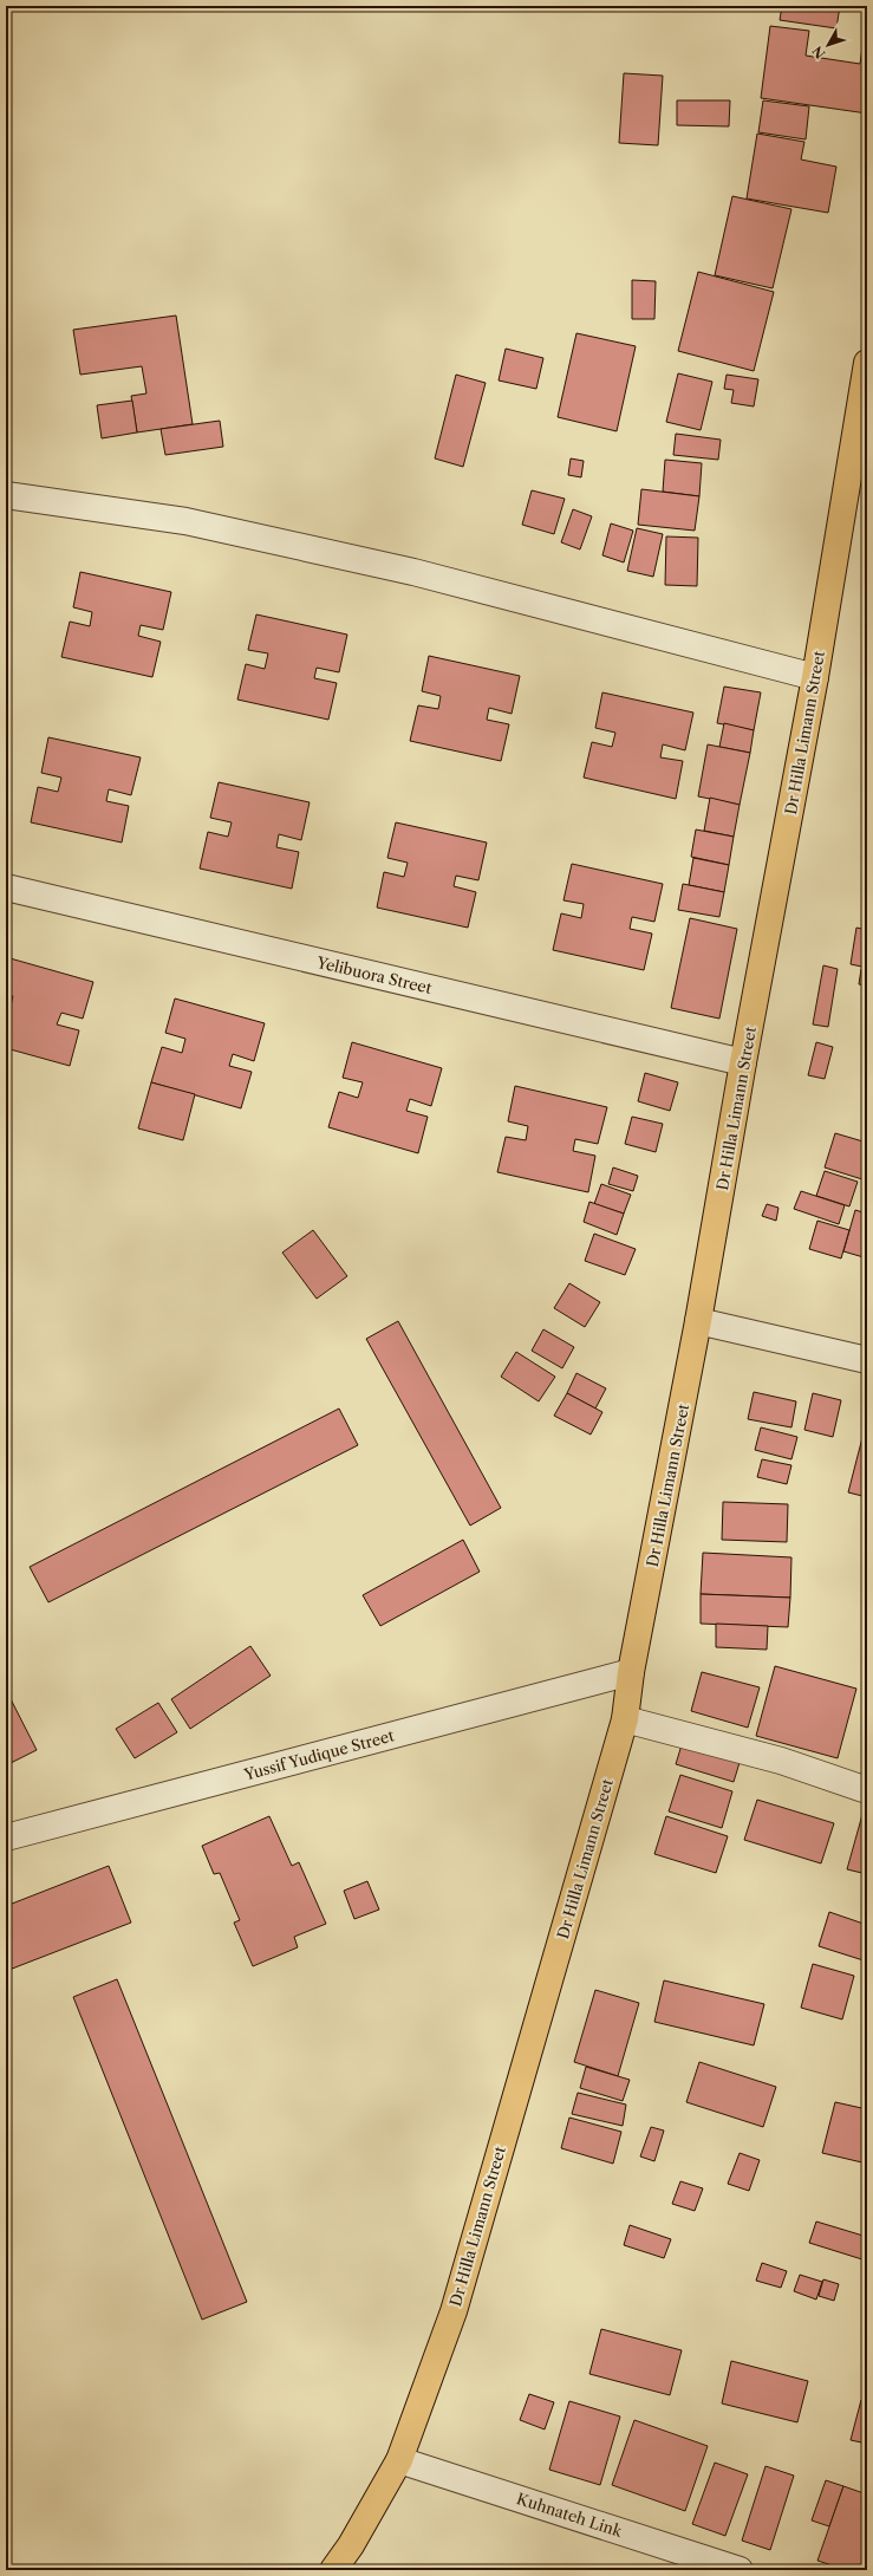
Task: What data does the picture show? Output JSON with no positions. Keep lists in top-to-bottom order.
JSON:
{
  "streets": {
    "highway": ["Dr Hilla Limann Street"],
    "street": ["Yelibuora Street", "Yussif Yudique Street", "Kuhnateh Link"]
  },
  "crossings": [
    ["Dr Hilla Limann Street", "Yelibuora Street"],
    ["Dr Hilla Limann Street", "Yussif Yudique Street"],
    ["Dr Hilla Limann Street", "Kuhnateh Link"]
  ],
  "north": "bottom left"
}
